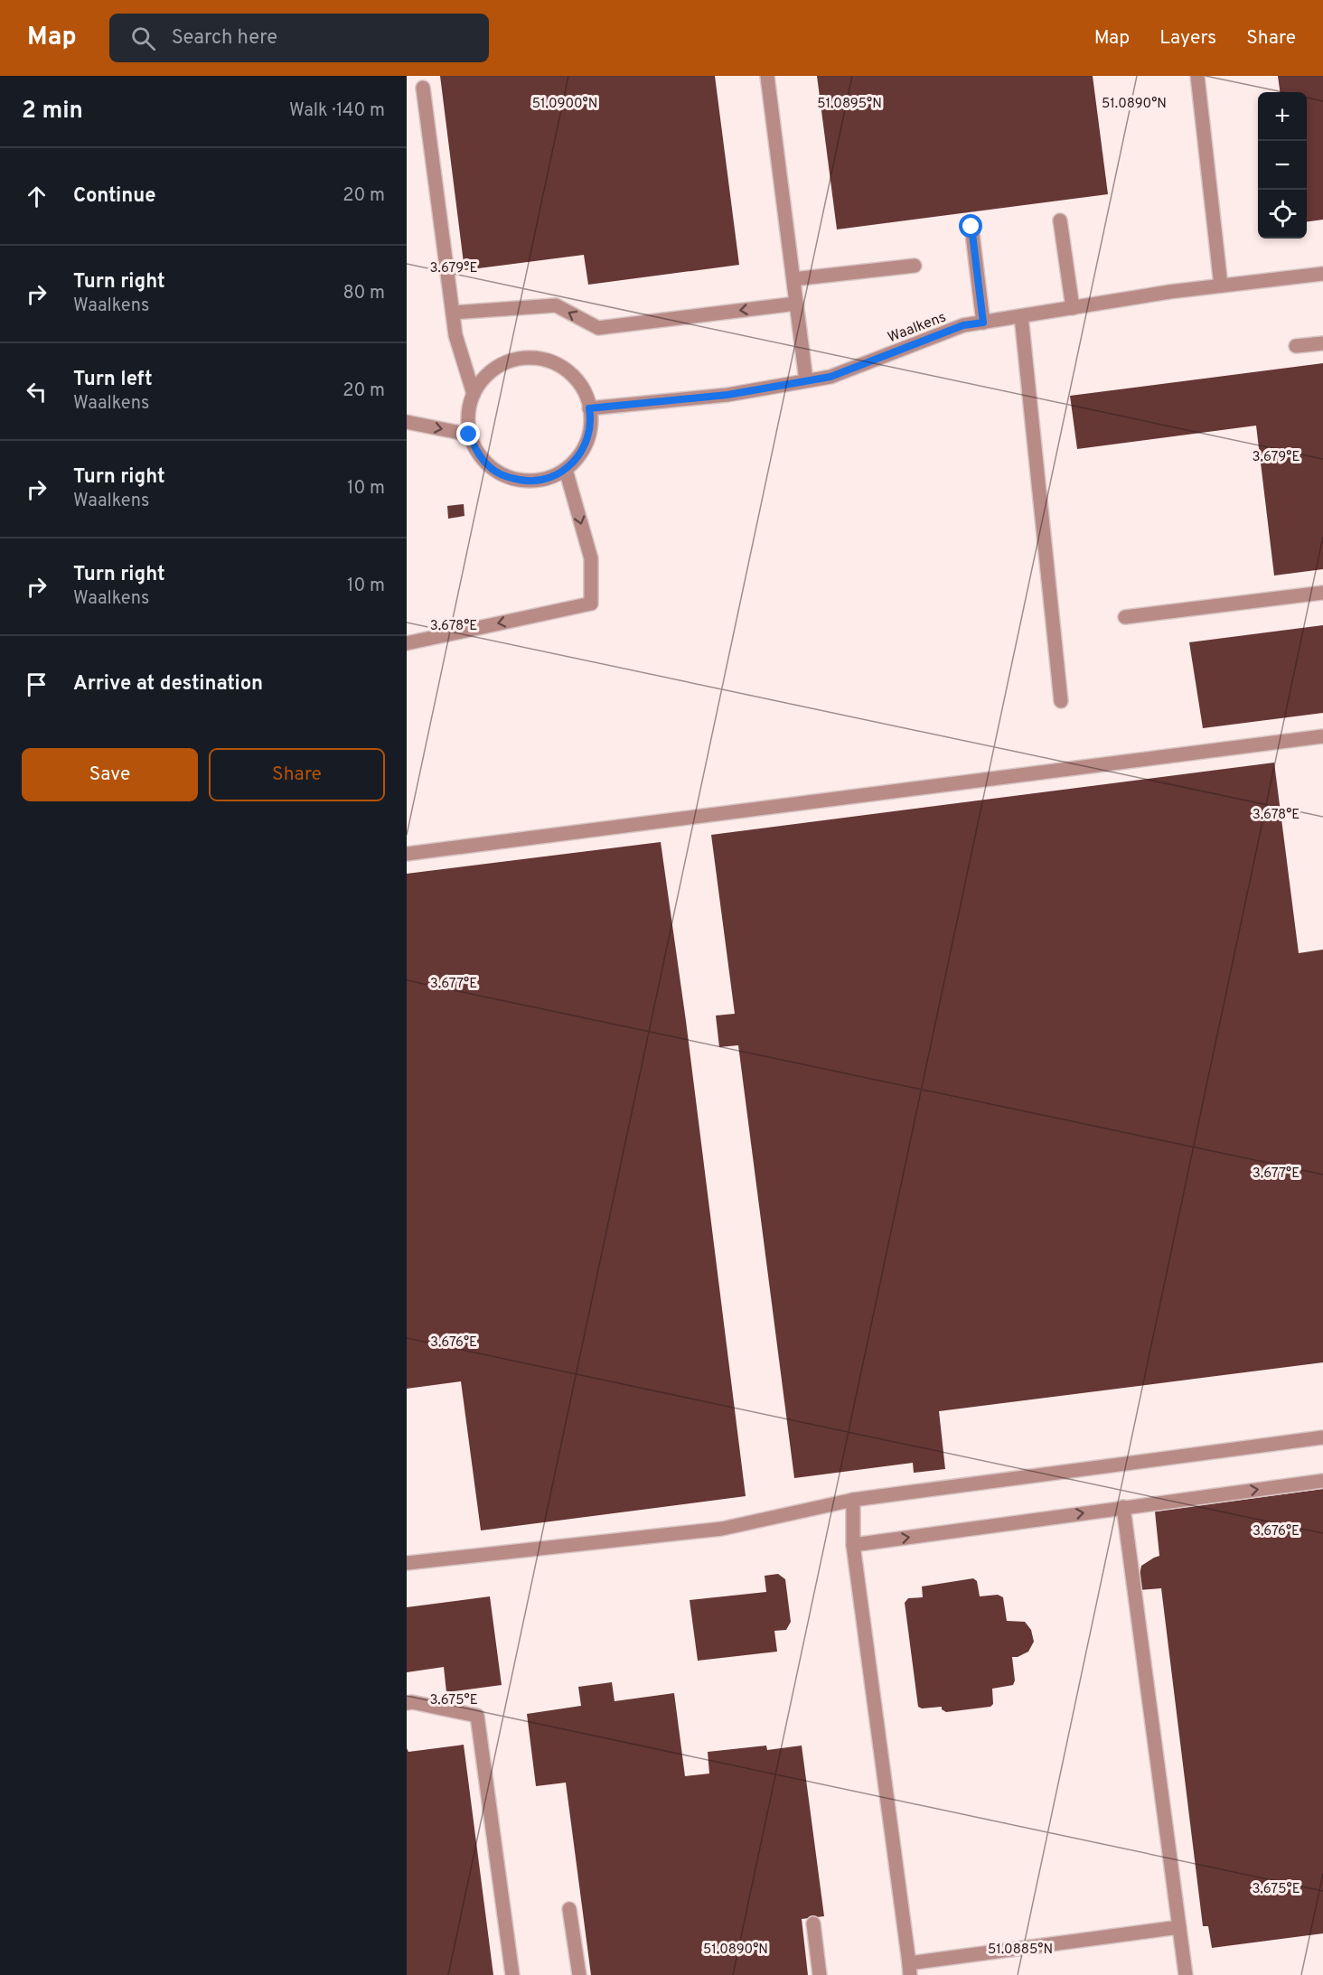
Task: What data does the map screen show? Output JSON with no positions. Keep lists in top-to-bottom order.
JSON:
{
  "streets": {
    "street": ["Waalkens"]
  },
  "page": {
    "header": "Map",
    "search": "Search here",
    "nav": ["Map", "Layers", "Share"],
    "heading": ["2 min", "Walk · 140 m"],
    "map_buttons": ["+", "−"],
    "list": [
      ["Continue", "20 m"],
      ["Turn right", "Waalkens", "80 m"],
      ["Turn left", "Waalkens", "20 m"],
      ["Turn right", "Waalkens", "10 m"],
      ["Turn right", "Waalkens", "10 m"],
      "Arrive at destination"
    ],
    "buttons": ["Save", "Share"]
  },
  "coordinates": [
    "51.0900°N",
    "51.0895°N",
    "51.0890°N",
    "3.679°E",
    "3.678°E",
    "3.677°E",
    "3.676°E",
    "3.675°E",
    "51.0885°N"
  ]
}
